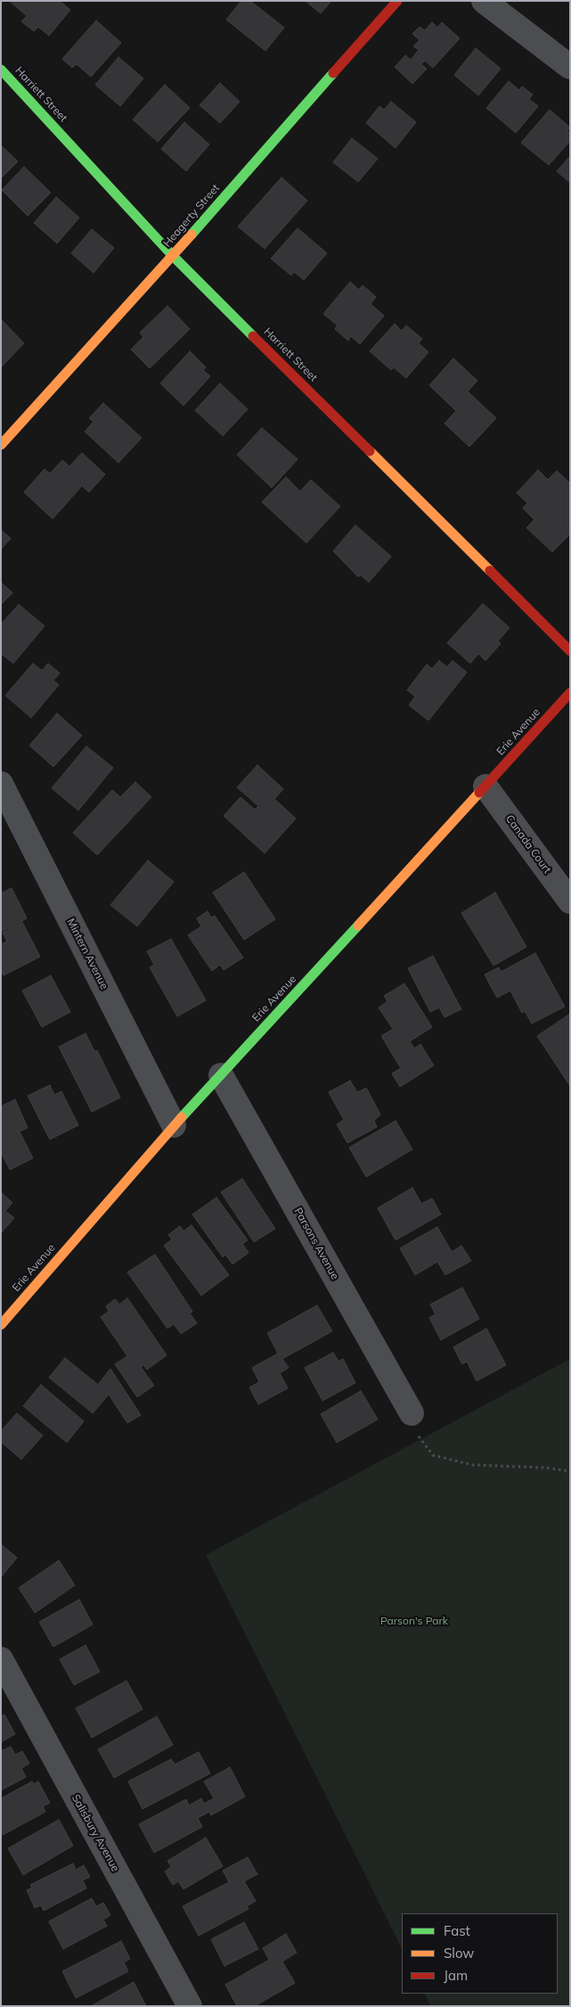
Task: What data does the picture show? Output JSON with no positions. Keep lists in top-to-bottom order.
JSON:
{
  "streets": {
    "street": [
      "Harriett Street",
      "Heagerty Street",
      "Erie Avenue",
      "Canada Court",
      "Mintern Avenue",
      "Parsons Avenue",
      "Salisbury Avenue"
    ]
  },
  "crossings": [
    ["Harriett Street", "Heagerty Street"],
    ["Erie Avenue", "Canada Court"],
    ["Erie Avenue", "Mintern Avenue"],
    ["Erie Avenue", "Parsons Avenue"]
  ],
  "parks": ["Parson's Park"],
  "legend": ["Fast", "Slow", "Jam"]
}
